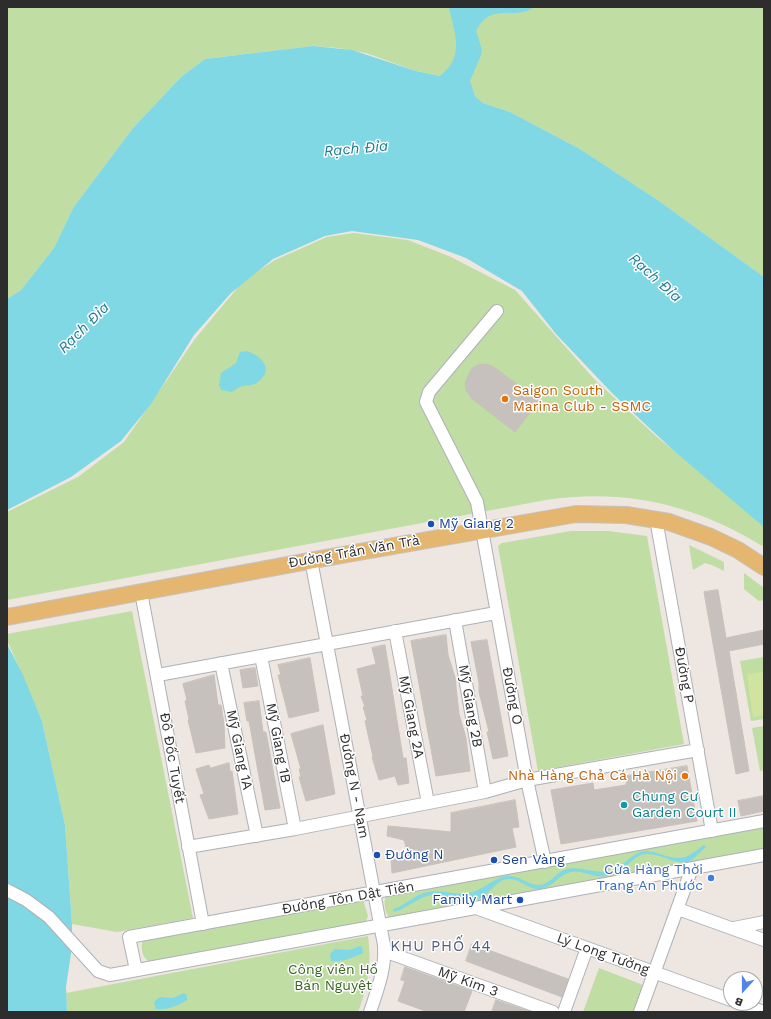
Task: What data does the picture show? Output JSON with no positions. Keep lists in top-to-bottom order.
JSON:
{
  "streets": {
    "main road": ["Đường Trần Văn Trà"],
    "street": [
      "Đường P",
      "Đường O",
      "Mỹ Giang 2B",
      "Mỹ Giang 2A",
      "Mỹ Giang 1B",
      "Mỹ Giang 1A",
      "Đô Đốc Tuyết",
      "Đường N - Nam",
      "Đường Tôn Dật Tiên",
      "Lý Long Tường",
      "Mỹ Kim 3"
    ]
  },
  "crossings": [
    ["Đường Trần Văn Trà", "Đường P"],
    ["Đường Trần Văn Trà", "Đường O"],
    ["Đường Trần Văn Trà", "Đô Đốc Tuyết"],
    ["Đường Trần Văn Trà", "Đường N - Nam"],
    ["Đường P", "Đường Tôn Dật Tiên"],
    ["Đường O", "Đường Tôn Dật Tiên"],
    ["Đô Đốc Tuyết", "Đường Tôn Dật Tiên"],
    ["Đường N - Nam", "Đường Tôn Dật Tiên"],
    ["Đường N - Nam", "Mỹ Kim 3"]
  ],
  "districts": ["KHU PHỐ 44"],
  "water": ["Rạch Đỉa"],
  "parks": ["Công viên Hồ Bán Nguyệt"],
  "places": [
    "Saigon South Marina Club - SSMC",
    "Mỹ Giang 2",
    "Nhà Hàng Chả Cá Hà Nội",
    "Chung Cư Garden Court II",
    "Đường N",
    "Sen Vàng",
    "Cửa Hàng Thời Trang An Phước",
    "Family Mart"
  ],
  "north": "bottom"
}
